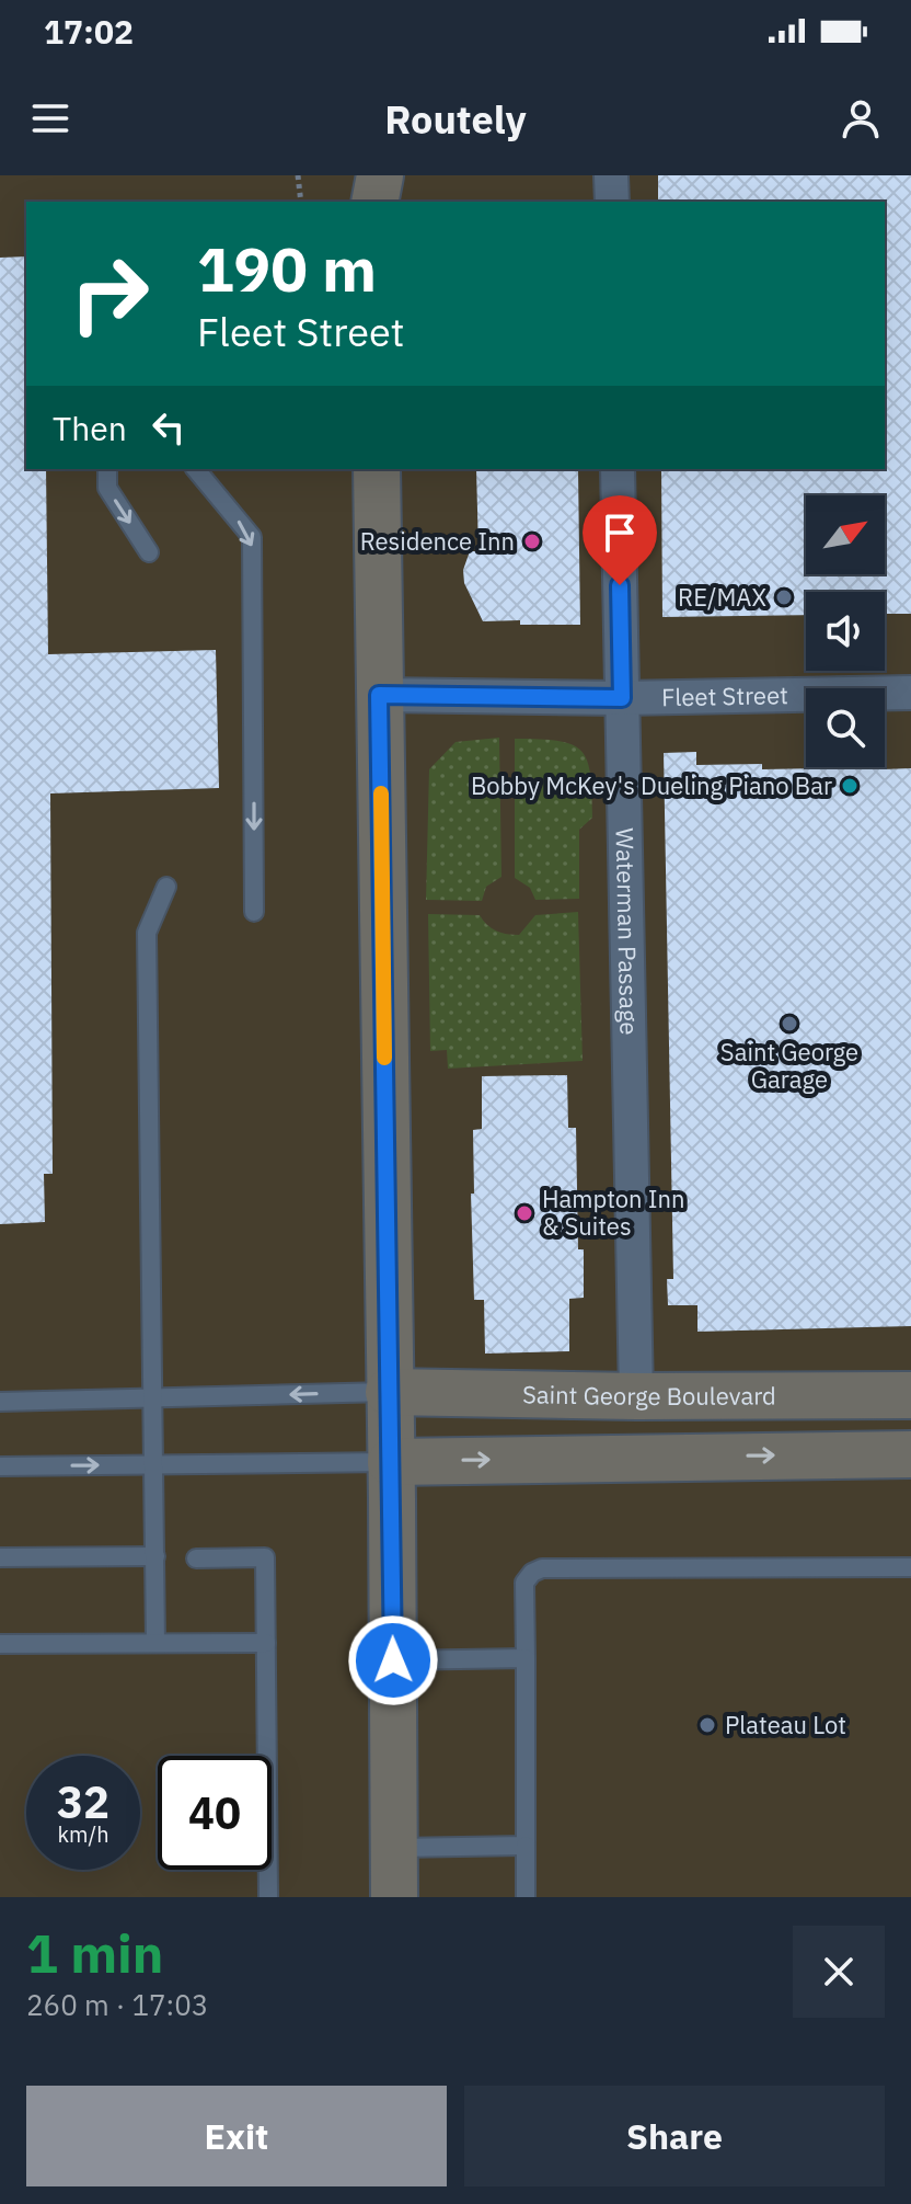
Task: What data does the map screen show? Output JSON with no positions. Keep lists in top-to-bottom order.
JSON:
{
  "streets": {
    "street": ["Fleet Street", "Waterman Passage", "Saint George Boulevard"]
  },
  "crossings": [
    ["Fleet Street", "Waterman Passage"],
    ["Waterman Passage", "Saint George Boulevard"]
  ],
  "places": [
    "Residence Inn",
    "RE/MAX",
    "Bobby McKey's Dueling Piano Bar",
    "Saint George Garage",
    "Hampton Inn & Suites",
    "Plateau Lot"
  ],
  "north": "top right",
  "page": {
    "status": "17:02",
    "header": "Routely",
    "turn": ["190 m", "Fleet Street"],
    "then": "Then",
    "speed": "32 km/h",
    "limit": "40",
    "heading": ["1 min", "260 m · 17:03"],
    "buttons": ["Exit", "Share"]
  }
}
